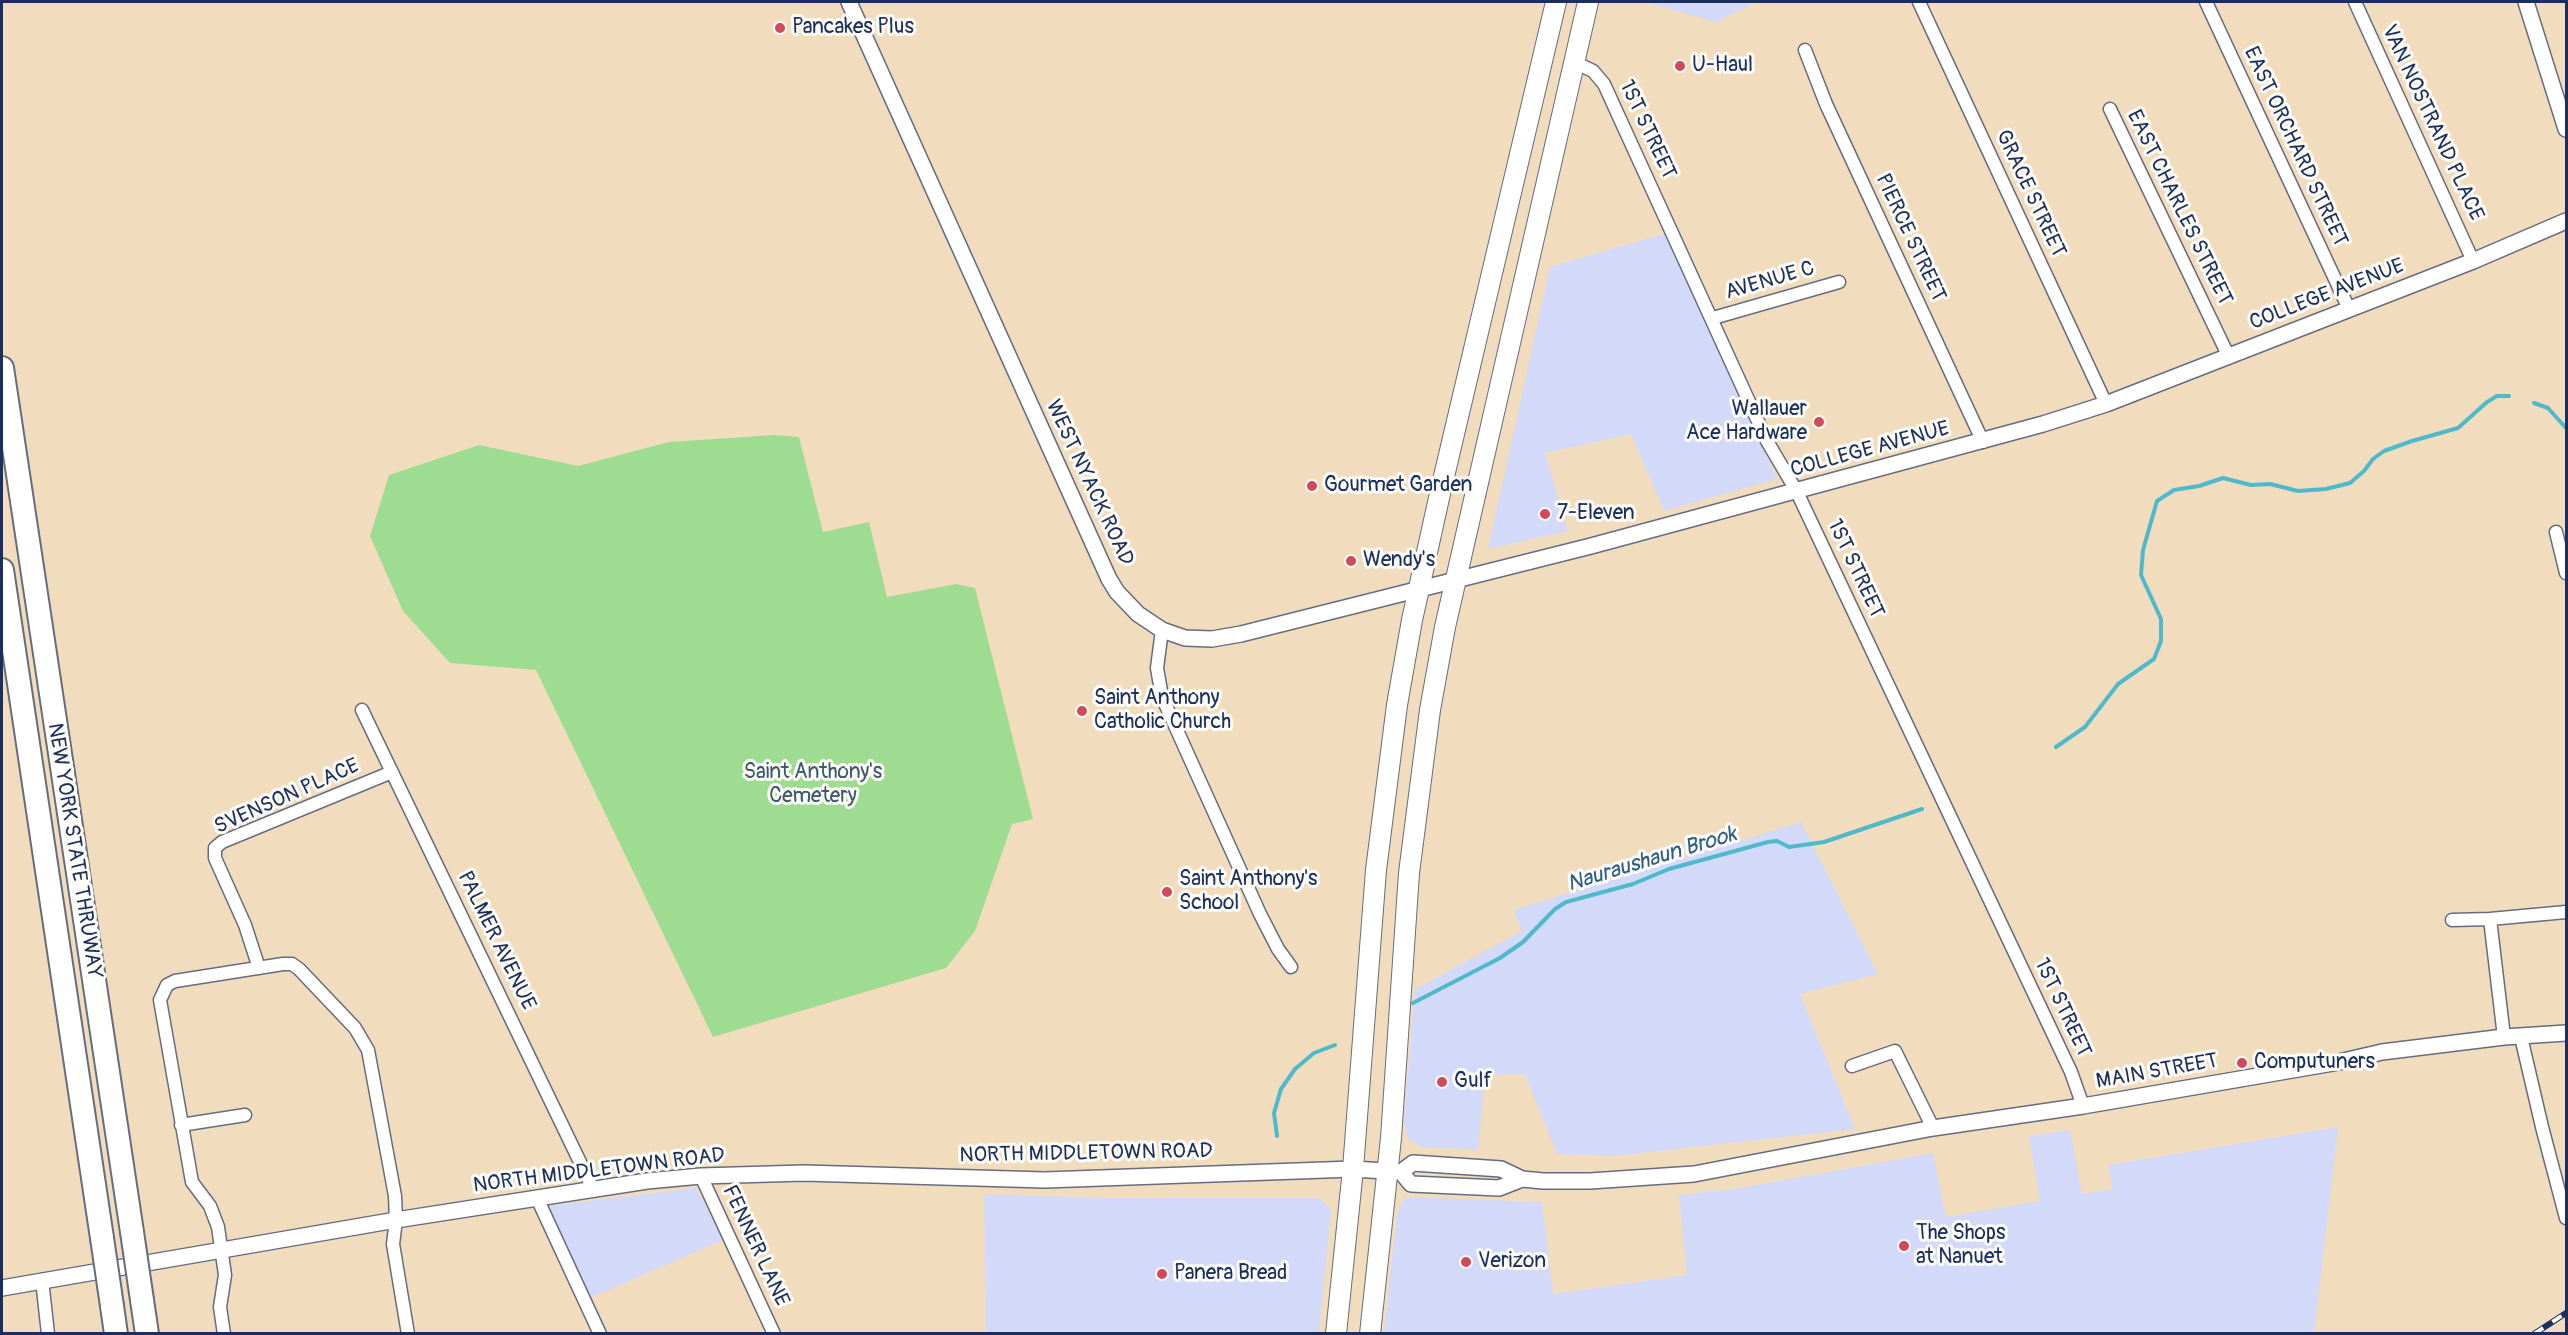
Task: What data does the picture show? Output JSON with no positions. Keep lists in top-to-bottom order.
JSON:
{
  "streets": {
    "highway": ["NEW YORK STATE THRUWAY"],
    "street": [
      "VAN NOSTRAND PLACE",
      "1ST STREET",
      "EAST ORCHARD STREET",
      "GRACE STREET",
      "EAST CHARLES STREET",
      "PIERCE STREET",
      "AVENUE C",
      "COLLEGE AVENUE",
      "WEST NYACK ROAD",
      "SVENSON PLACE",
      "PALMER AVENUE",
      "MAIN STREET",
      "NORTH MIDDLETOWN ROAD",
      "FENNER LANE"
    ]
  },
  "crossings": [
    ["VAN NOSTRAND PLACE", "COLLEGE AVENUE"],
    ["1ST STREET", "AVENUE C"],
    ["1ST STREET", "COLLEGE AVENUE"],
    ["1ST STREET", "MAIN STREET"],
    ["EAST ORCHARD STREET", "COLLEGE AVENUE"],
    ["GRACE STREET", "COLLEGE AVENUE"],
    ["EAST CHARLES STREET", "COLLEGE AVENUE"],
    ["PIERCE STREET", "COLLEGE AVENUE"],
    ["COLLEGE AVENUE", "WEST NYACK ROAD"],
    ["SVENSON PLACE", "PALMER AVENUE"],
    ["PALMER AVENUE", "NORTH MIDDLETOWN ROAD"],
    ["MAIN STREET", "NORTH MIDDLETOWN ROAD"],
    ["NORTH MIDDLETOWN ROAD", "FENNER LANE"]
  ],
  "water": ["Nauraushaun Brook"],
  "parks": ["Saint Anthony's Cemetery"],
  "places": [
    "Pancakes Plus",
    "U-Haul",
    "Wallauer Ace Hardware",
    "Gourmet Garden",
    "7-Eleven",
    "Wendy's",
    "Saint Anthony Catholic Church",
    "Saint Anthony's School",
    "Computuners",
    "Gulf",
    "The Shops at Nanuet",
    "Verizon",
    "Panera Bread"
  ]
}
